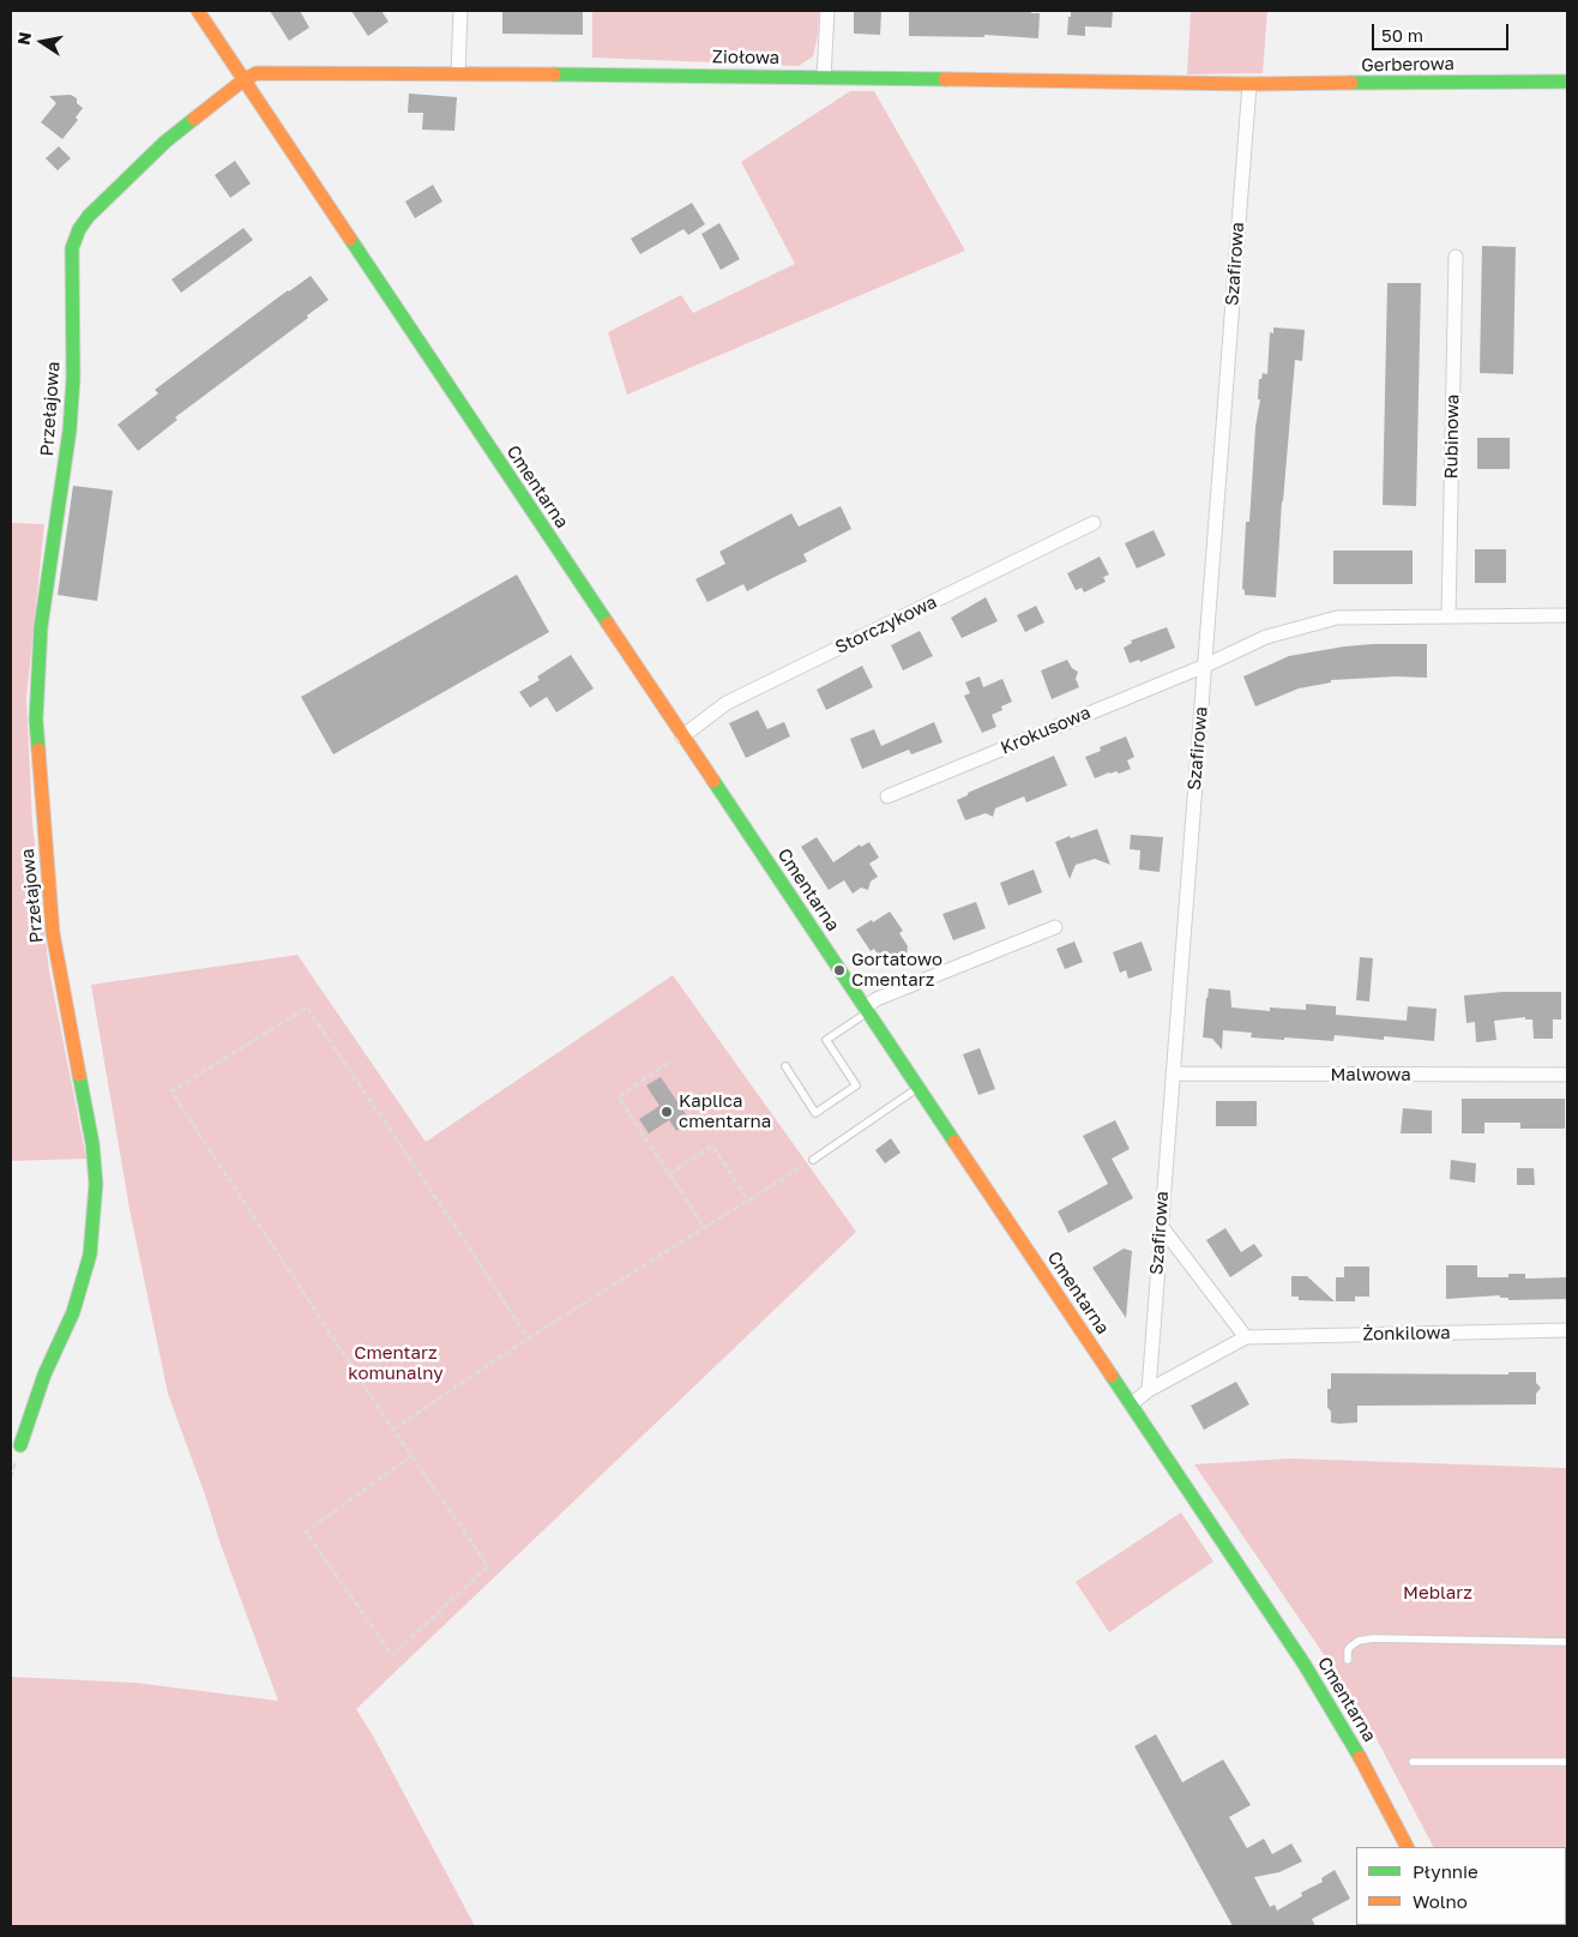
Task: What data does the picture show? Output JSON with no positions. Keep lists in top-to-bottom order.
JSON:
{
  "streets": {
    "street": [
      "Ziołowa",
      "Gerberowa",
      "Szafirowa",
      "Przełajowa",
      "Rubinowa",
      "Cmentarna",
      "Storczykowa",
      "Krokusowa",
      "Malwowa",
      "Żonkilowa"
    ]
  },
  "crossings": [
    ["Ziołowa", "Gerberowa"],
    ["Ziołowa", "Szafirowa"],
    ["Ziołowa", "Przełajowa"],
    ["Ziołowa", "Cmentarna"],
    ["Gerberowa", "Szafirowa"],
    ["Szafirowa", "Krokusowa"],
    ["Szafirowa", "Malwowa"],
    ["Szafirowa", "Żonkilowa"],
    ["Przełajowa", "Cmentarna"],
    ["Cmentarna", "Storczykowa"]
  ],
  "parks": ["Cmentarz komunalny", "Meblarz"],
  "places": ["Gortatowo Cmentarz", "Kaplica cmentarna"],
  "legend": ["Płynnie", "Wolno"],
  "scale_bar": "50 m",
  "north": "left"
}
